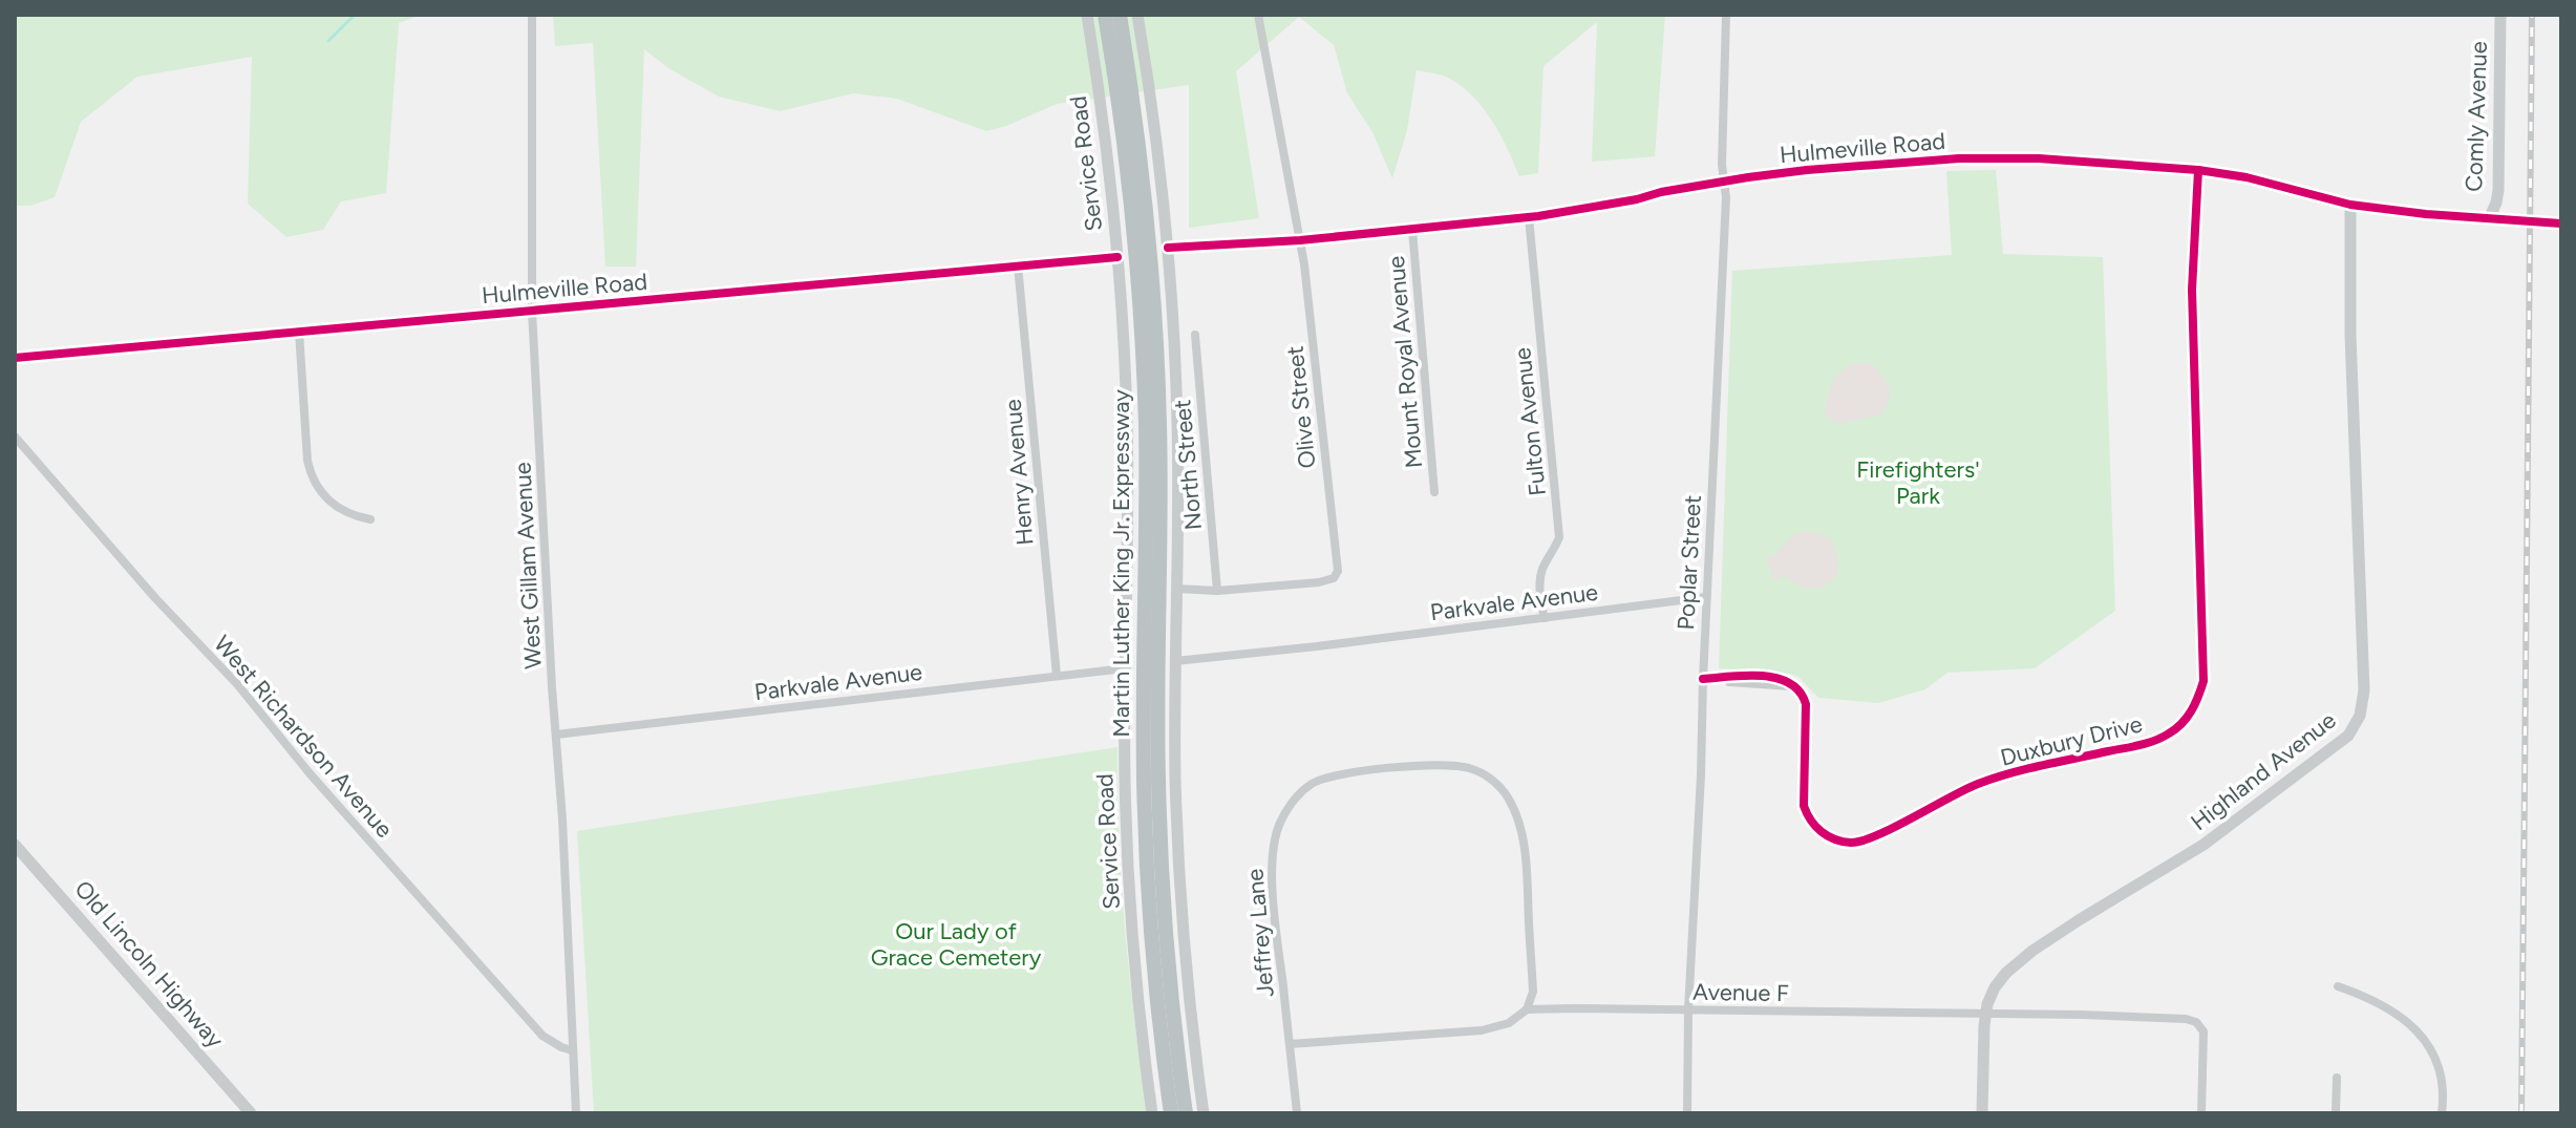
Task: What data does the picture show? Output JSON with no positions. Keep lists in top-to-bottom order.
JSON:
{
  "streets": {
    "highway": ["Martin Luther King Jr. Expressway"],
    "street": [
      "Comly Avenue",
      "Hulmeville Road",
      "Service Road",
      "Mount Royal Avenue",
      "Olive Street",
      "Fulton Avenue",
      "North Street",
      "Henry Avenue",
      "Poplar Street",
      "West Gillam Avenue",
      "Parkvale Avenue",
      "West Richardson Avenue",
      "Duxbury Drive",
      "Highland Avenue",
      "Jeffrey Lane",
      "Old Lincoln Highway",
      "Avenue F"
    ]
  },
  "crossings": [
    ["Comly Avenue", "Hulmeville Road"],
    ["Hulmeville Road", "Service Road"],
    ["Hulmeville Road", "Mount Royal Avenue"],
    ["Hulmeville Road", "Olive Street"],
    ["Hulmeville Road", "Fulton Avenue"],
    ["Hulmeville Road", "Henry Avenue"],
    ["Hulmeville Road", "Poplar Street"],
    ["Hulmeville Road", "West Gillam Avenue"],
    ["Hulmeville Road", "Duxbury Drive"],
    ["Hulmeville Road", "Highland Avenue"],
    ["Service Road", "Parkvale Avenue"],
    ["Olive Street", "North Street"],
    ["Fulton Avenue", "Parkvale Avenue"],
    ["Henry Avenue", "Parkvale Avenue"],
    ["Poplar Street", "Parkvale Avenue"],
    ["Poplar Street", "Duxbury Drive"],
    ["Poplar Street", "Avenue F"],
    ["West Gillam Avenue", "Parkvale Avenue"],
    ["West Gillam Avenue", "West Richardson Avenue"],
    ["Highland Avenue", "Avenue F"],
    ["Jeffrey Lane", "Avenue F"]
  ],
  "parks": ["Firefighters' Park", "Our Lady of Grace Cemetery"]
}
